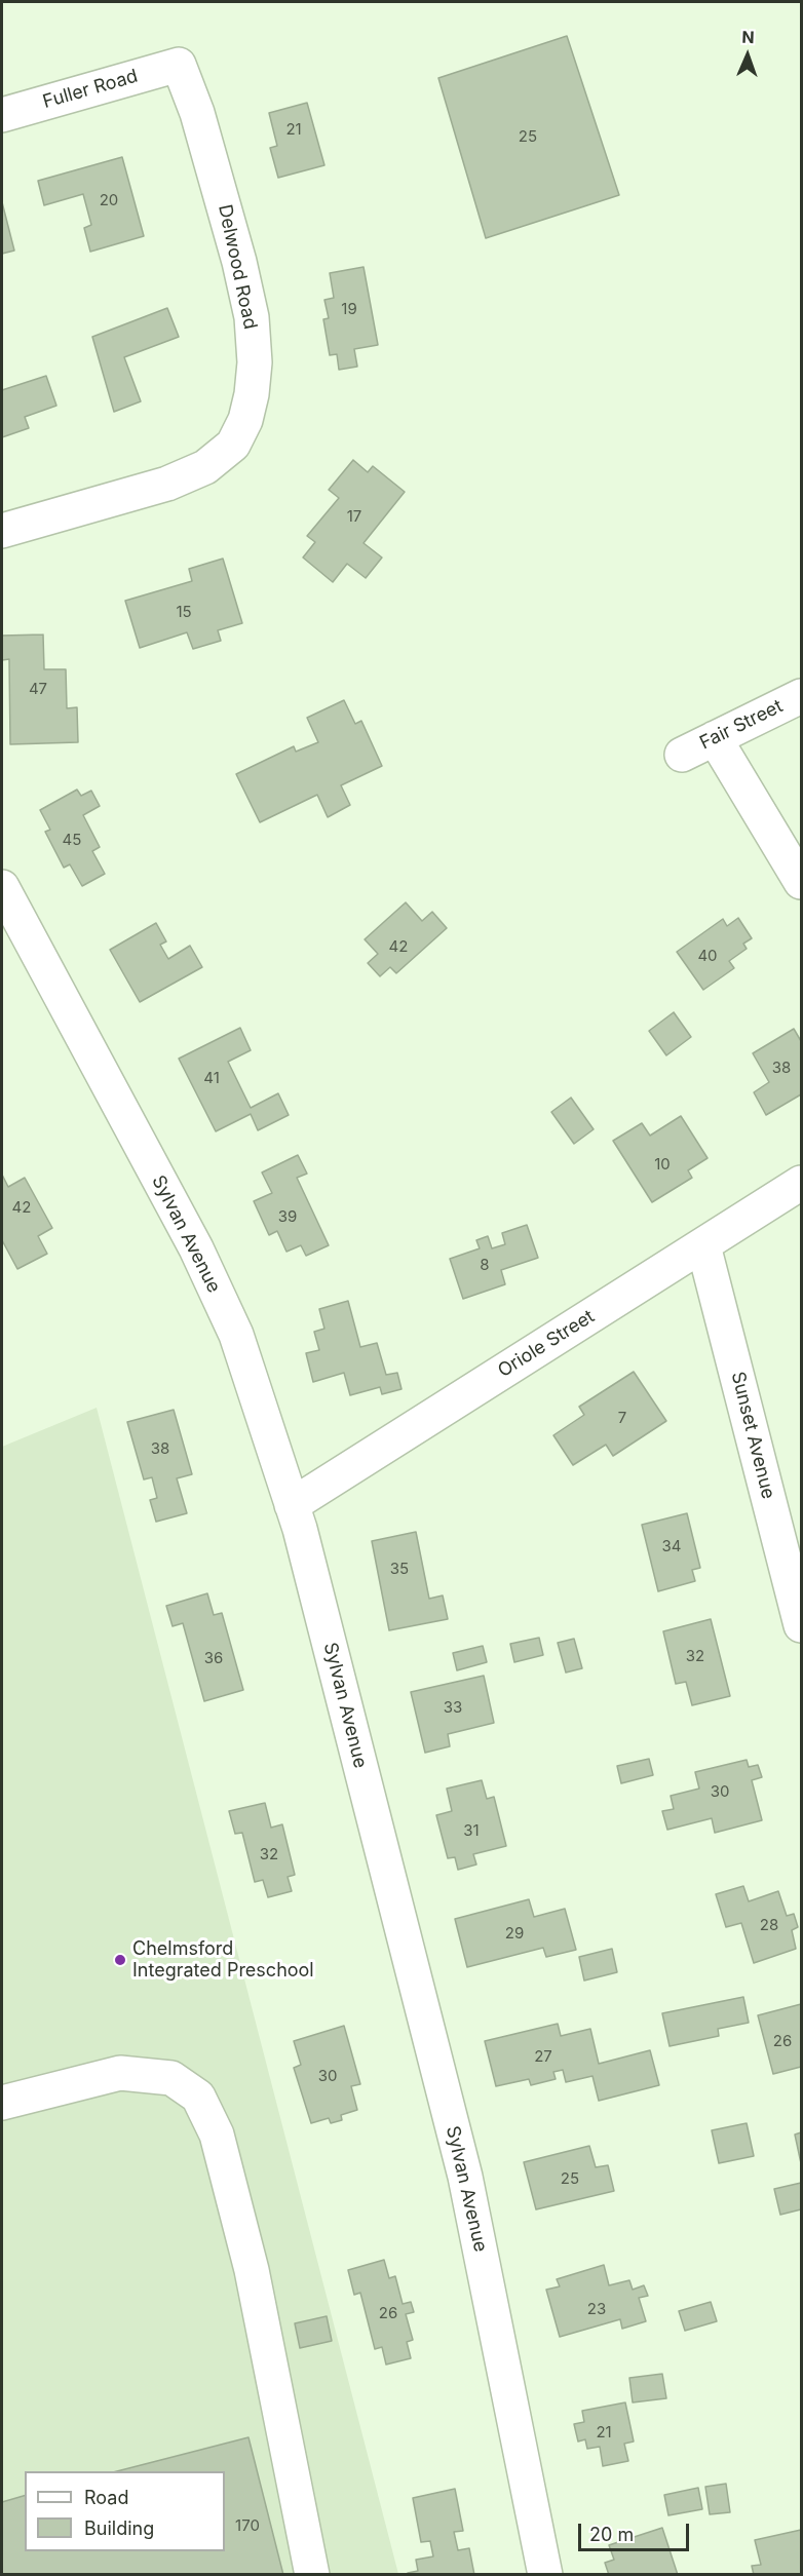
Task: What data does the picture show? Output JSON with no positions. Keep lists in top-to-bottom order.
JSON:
{
  "streets": {
    "street": [
      "Fuller Road",
      "Delwood Road",
      "Fair Street",
      "Sylvan Avenue",
      "Oriole Street",
      "Sunset Avenue"
    ]
  },
  "crossings": [
    ["Fuller Road", "Delwood Road"],
    ["Sylvan Avenue", "Oriole Street"],
    ["Oriole Street", "Sunset Avenue"]
  ],
  "places": ["Chelmsford Integrated Preschool"],
  "house_numbers": [
    "21",
    "25",
    "20",
    "19",
    "17",
    "15",
    "47",
    "45",
    "42",
    "40",
    "38",
    "41",
    "10",
    "42",
    "39",
    "8",
    "7",
    "38",
    "34",
    "35",
    "32",
    "36",
    "33",
    "30",
    "31",
    "32",
    "28",
    "29",
    "26",
    "27",
    "30",
    "25",
    "23",
    "26",
    "21",
    "170"
  ],
  "legend": ["Road", "Building"],
  "scale_bar": "20 m",
  "north": "top"
}
